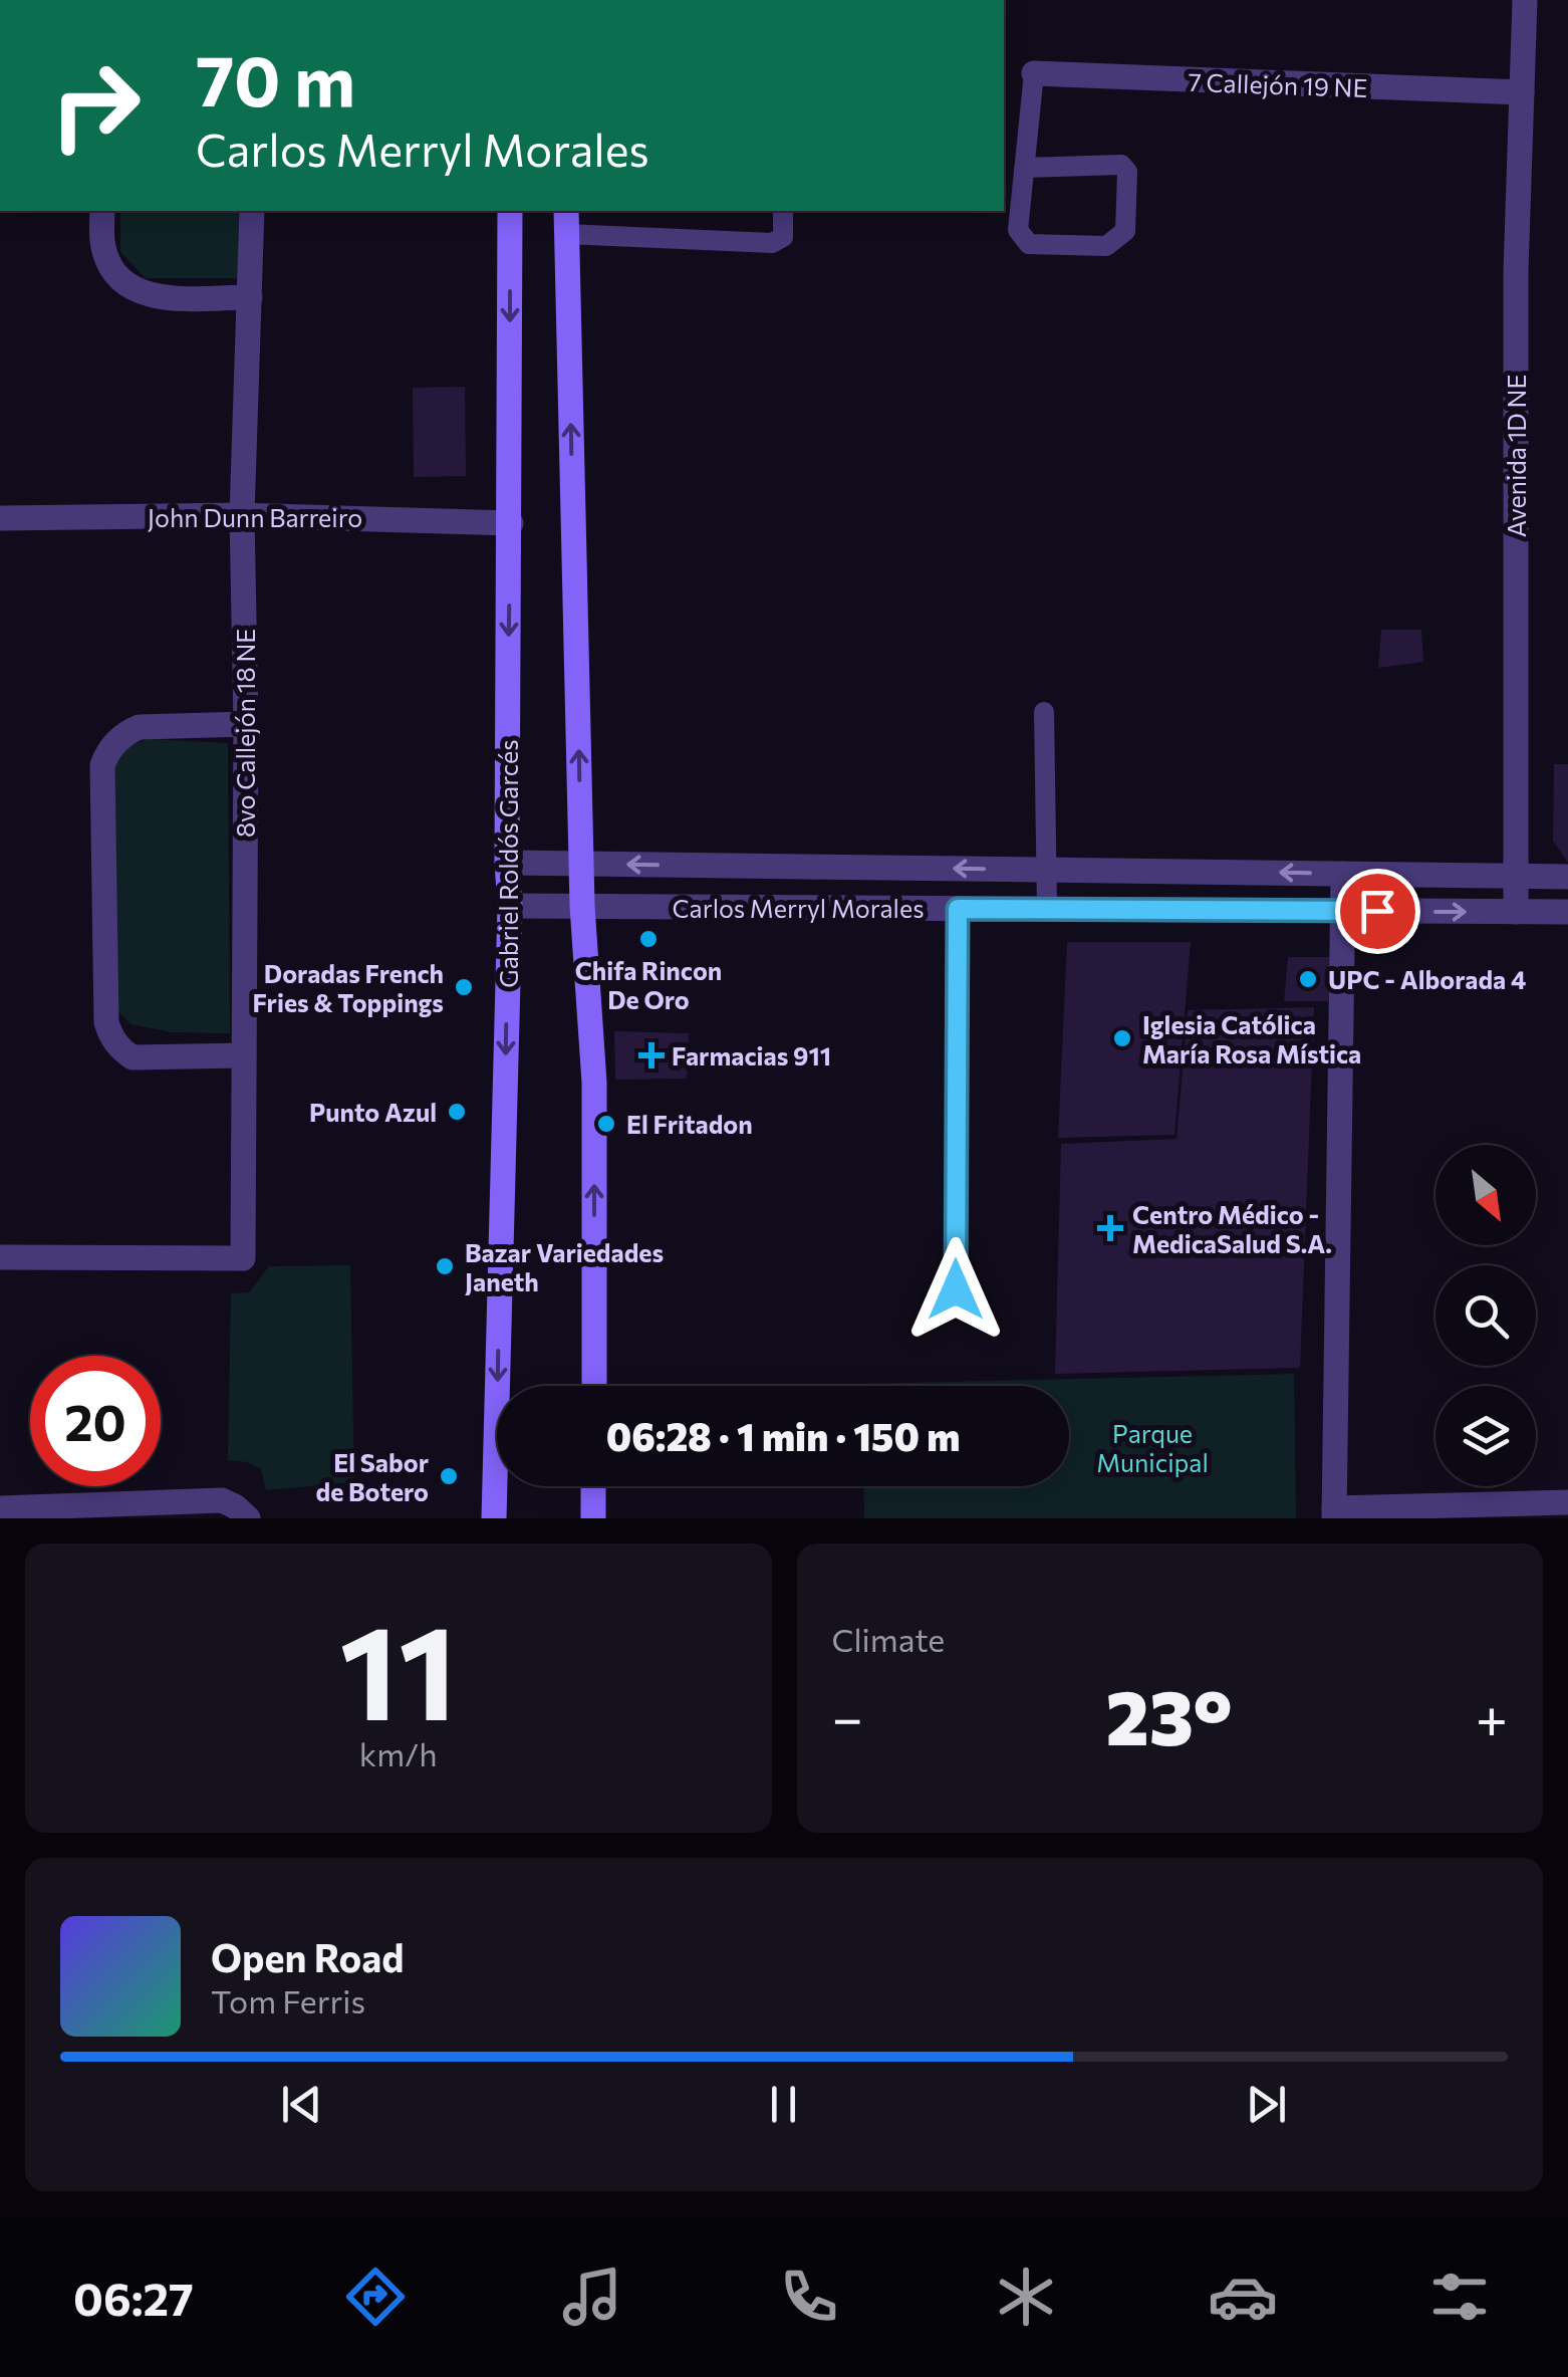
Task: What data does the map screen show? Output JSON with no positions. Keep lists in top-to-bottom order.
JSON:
{
  "streets": {
    "main road": ["Gabriel Roldós Garcés"],
    "street": [
      "7 Callejón 19 NE",
      "Avenida 1D NE",
      "John Dunn Barreiro",
      "8vo Callejón 18 NE",
      "Carlos Merryl Morales"
    ]
  },
  "crossings": [
    ["7 Callejón 19 NE", "Avenida 1D NE"],
    ["Avenida 1D NE", "Carlos Merryl Morales"],
    ["John Dunn Barreiro", "8vo Callejón 18 NE"],
    ["John Dunn Barreiro", "Gabriel Roldós Garcés"],
    ["Gabriel Roldós Garcés", "Carlos Merryl Morales"]
  ],
  "parks": ["Parque Municipal"],
  "places": {
    "other": [
      "Chifa Rincon De Oro",
      "UPC - Alborada 4",
      "Doradas French Fries & Toppings",
      "Iglesia Católica María Rosa Mística",
      "Punto Azul",
      "El Fritadon",
      "Bazar Variedades Janeth",
      "El Sabor de Botero"
    ],
    "health": ["Farmacias 911", "Centro Médico - MedicaSalud S.A."]
  },
  "north": "bottom right",
  "page": {
    "turn": ["70 m", "Carlos Merryl Morales"],
    "limit": "20",
    "trip": "06:28 · 1 min · 150 m",
    "tile": [
      ["11", "km/h"],
      "Climate"
    ],
    "heat": ["−", "23°", "+"],
    "song": ["Open Road", "Tom Ferris"],
    "tabs": "06:27"
  }
}
